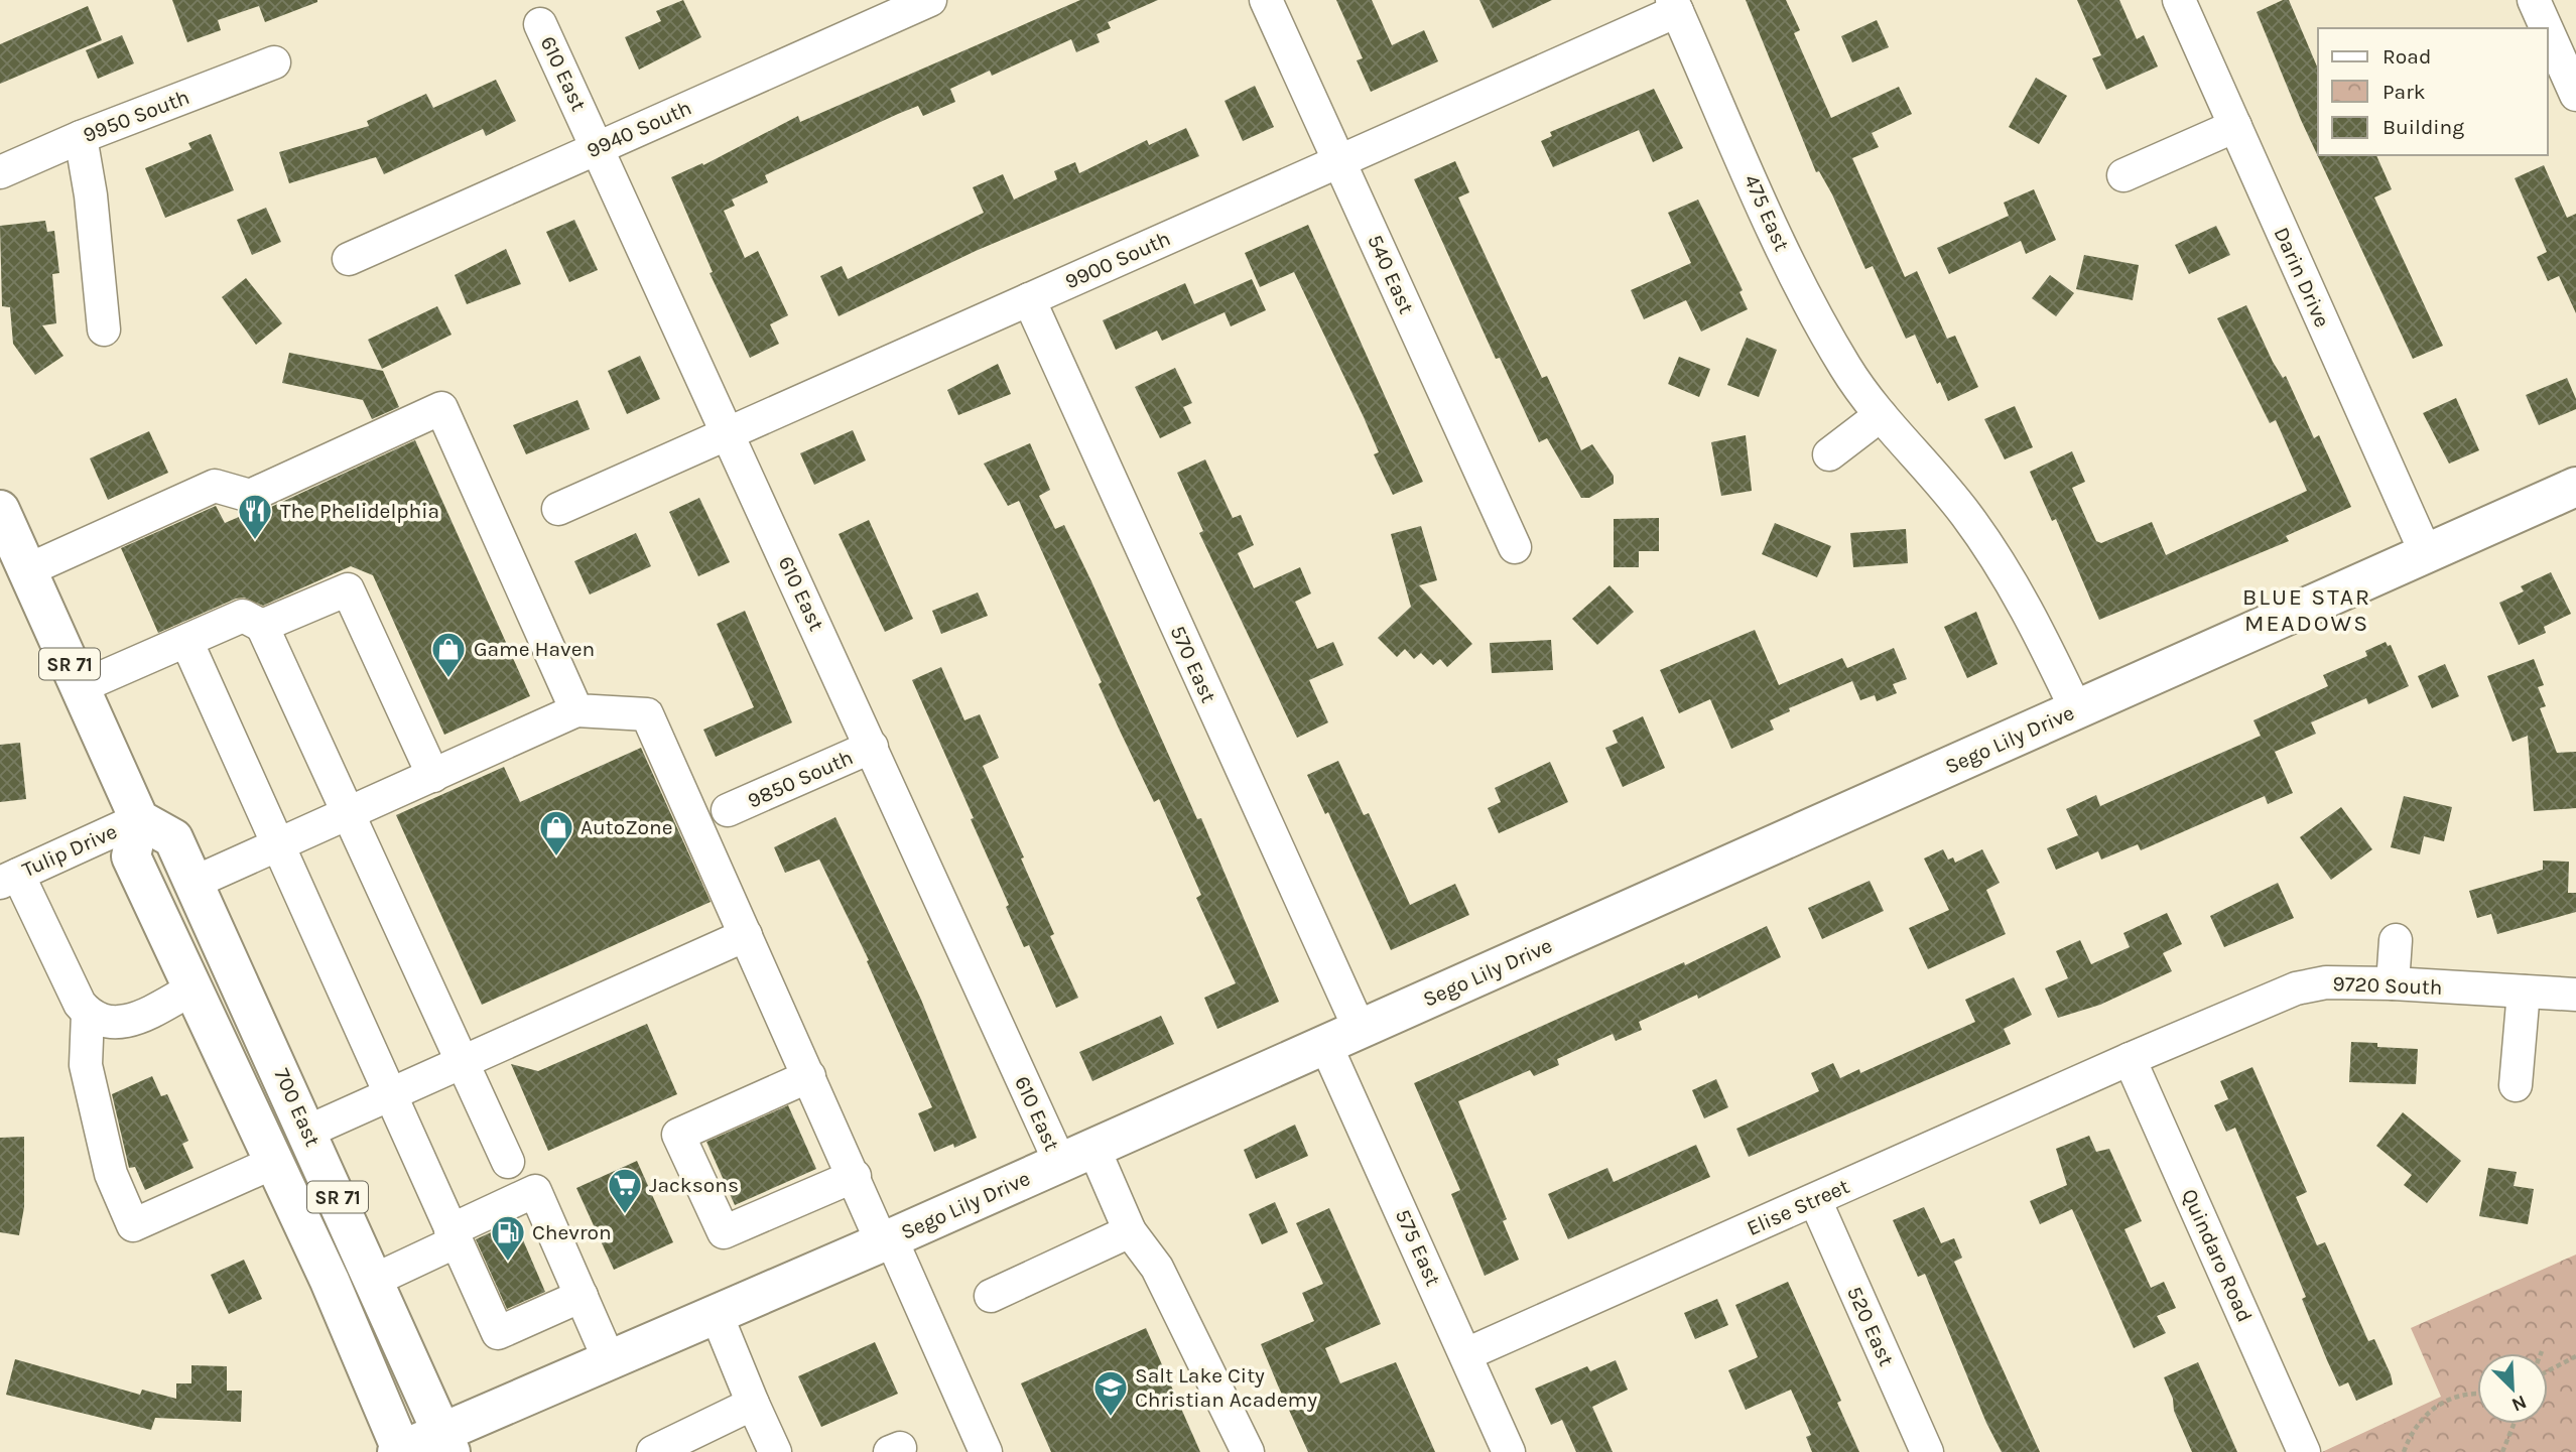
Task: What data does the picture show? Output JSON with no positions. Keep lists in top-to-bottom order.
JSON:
{
  "streets": {
    "main road": ["SR 71", "Sego Lily Drive", "700 East"],
    "street": [
      "610 East",
      "9950 South",
      "9940 South",
      "475 East",
      "9900 South",
      "540 East",
      "Darin Drive",
      "570 East",
      "9850 South",
      "Tulip Drive",
      "9720 South",
      "Elise Street",
      "575 East",
      "Quindaro Road",
      "520 East"
    ]
  },
  "crossings": [
    ["610 East", "9940 South"],
    ["610 East", "9900 South"],
    ["610 East", "Sego Lily Drive"],
    ["610 East", "9850 South"],
    ["475 East", "9900 South"],
    ["475 East", "Sego Lily Drive"],
    ["9900 South", "540 East"],
    ["9900 South", "570 East"],
    ["Darin Drive", "Sego Lily Drive"],
    ["SR 71", "Tulip Drive"],
    ["SR 71", "700 East"],
    ["570 East", "Sego Lily Drive"],
    ["570 East", "575 East"],
    ["Sego Lily Drive", "700 East"],
    ["Sego Lily Drive", "575 East"],
    ["Tulip Drive", "700 East"],
    ["9720 South", "Elise Street"],
    ["9720 South", "Quindaro Road"],
    ["Elise Street", "575 East"],
    ["Elise Street", "Quindaro Road"],
    ["Elise Street", "520 East"]
  ],
  "districts": ["BLUE STAR MEADOWS"],
  "places": {
    "restaurant": ["The Phelidelphia"],
    "shop": ["Game Haven", "AutoZone"],
    "supermarket": ["Jacksons"],
    "fuel station": ["Chevron"],
    "school or university": ["Salt Lake City Christian Academy"]
  },
  "legend": ["Road", "Park", "Building"],
  "north": "bottom right"
}
